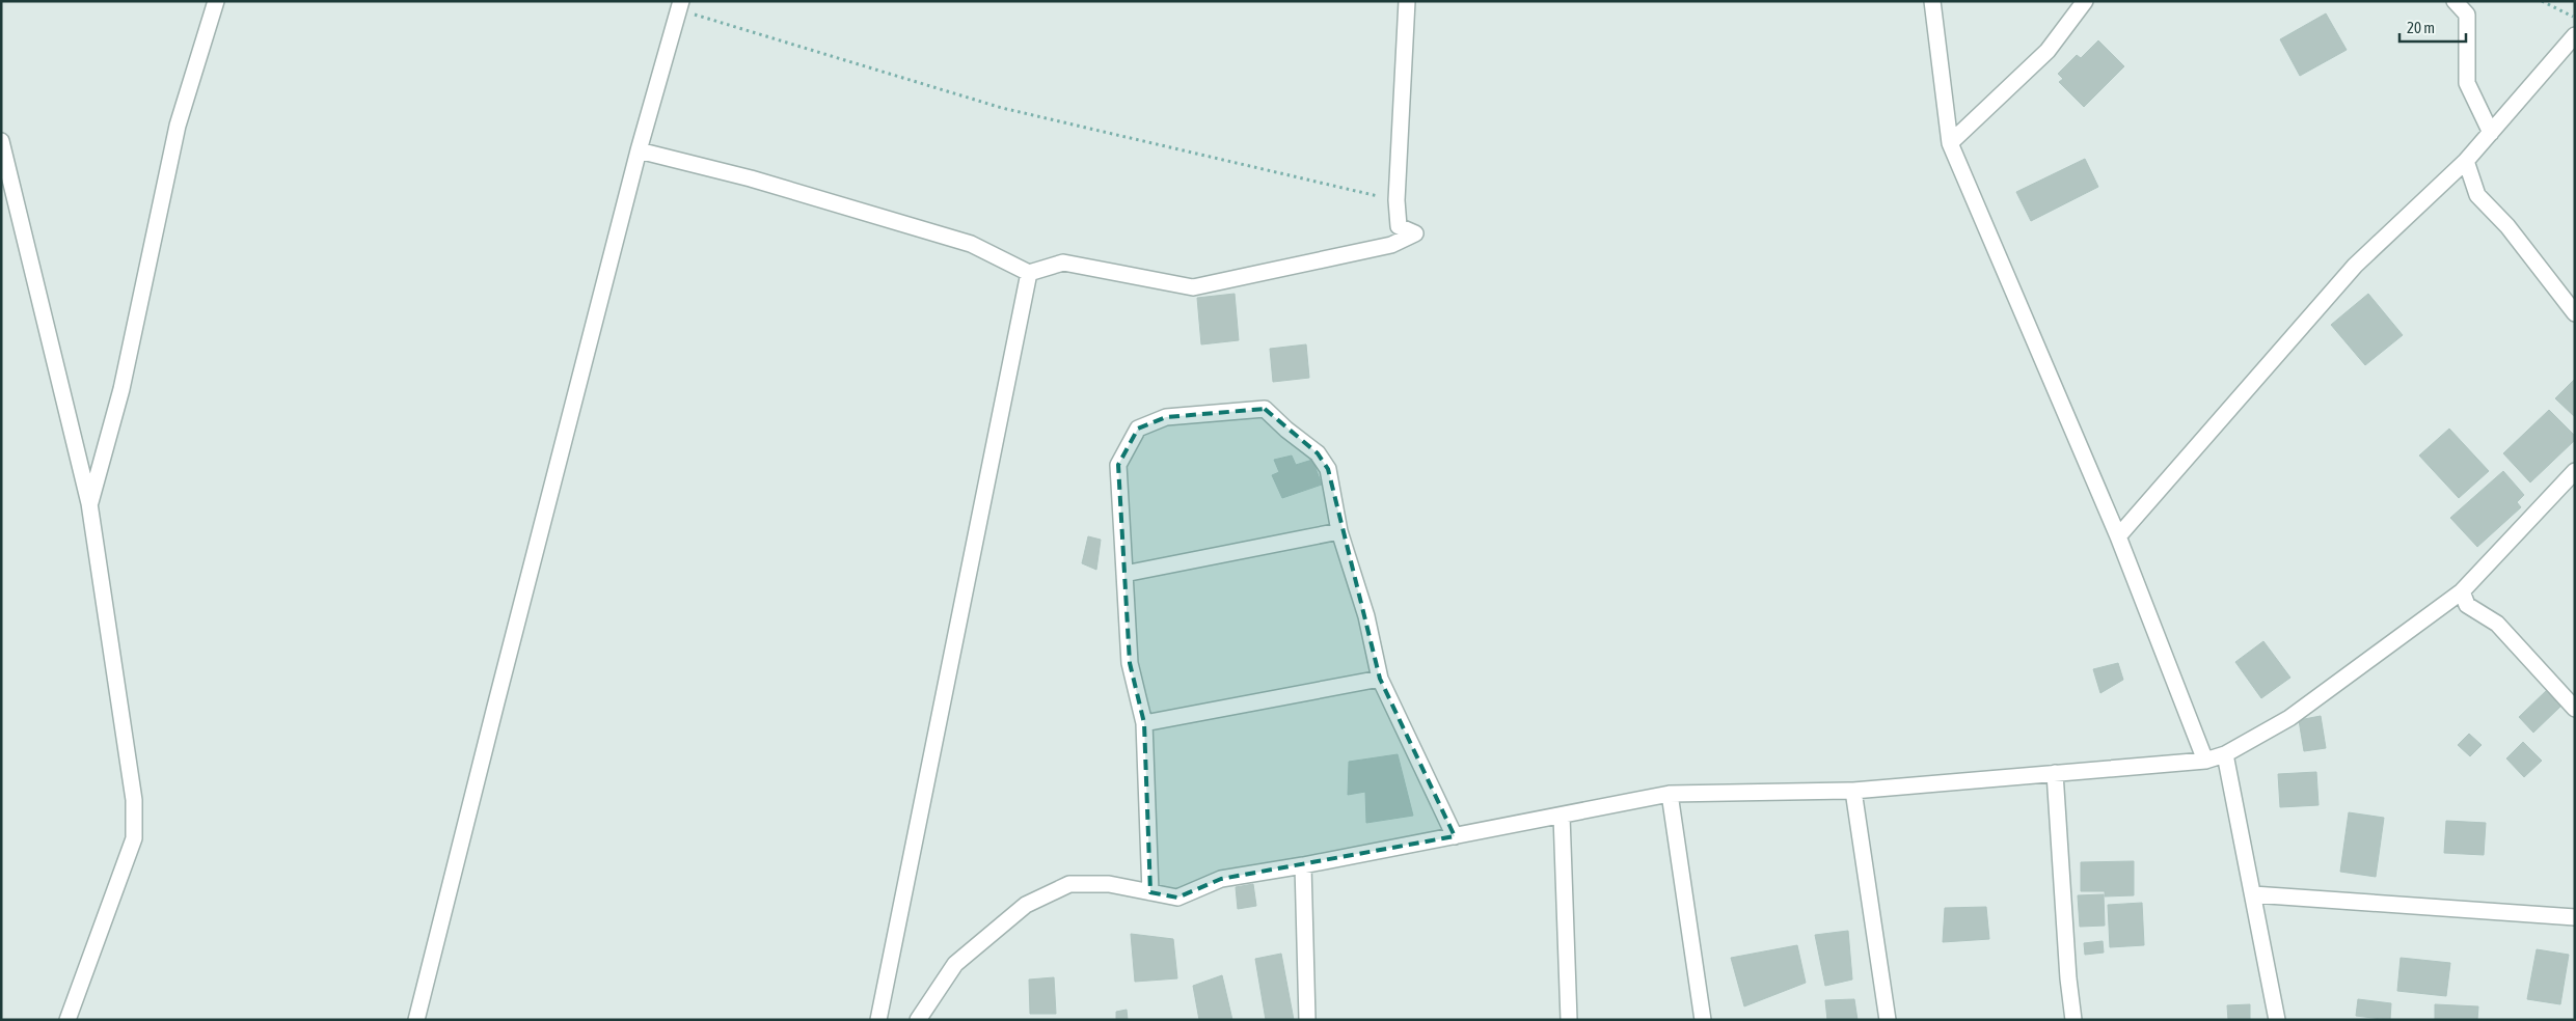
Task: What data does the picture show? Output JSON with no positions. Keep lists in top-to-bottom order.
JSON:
{
  "scale_bar": "20 m"
}
